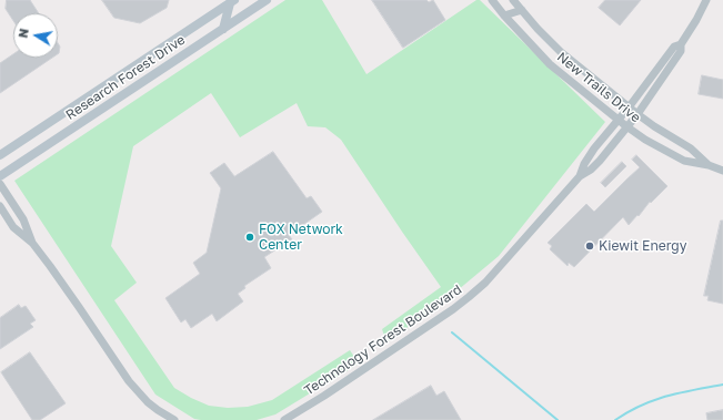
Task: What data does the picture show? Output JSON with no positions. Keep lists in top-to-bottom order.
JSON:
{
  "streets": {
    "main road": ["Research Forest Drive"],
    "street": ["New Trails Drive", "Technology Forest Boulevard"]
  },
  "crossings": [
    ["New Trails Drive", "Technology Forest Boulevard"]
  ],
  "places": ["FOX Network Center", "Kiewit Energy"],
  "north": "left"
}
